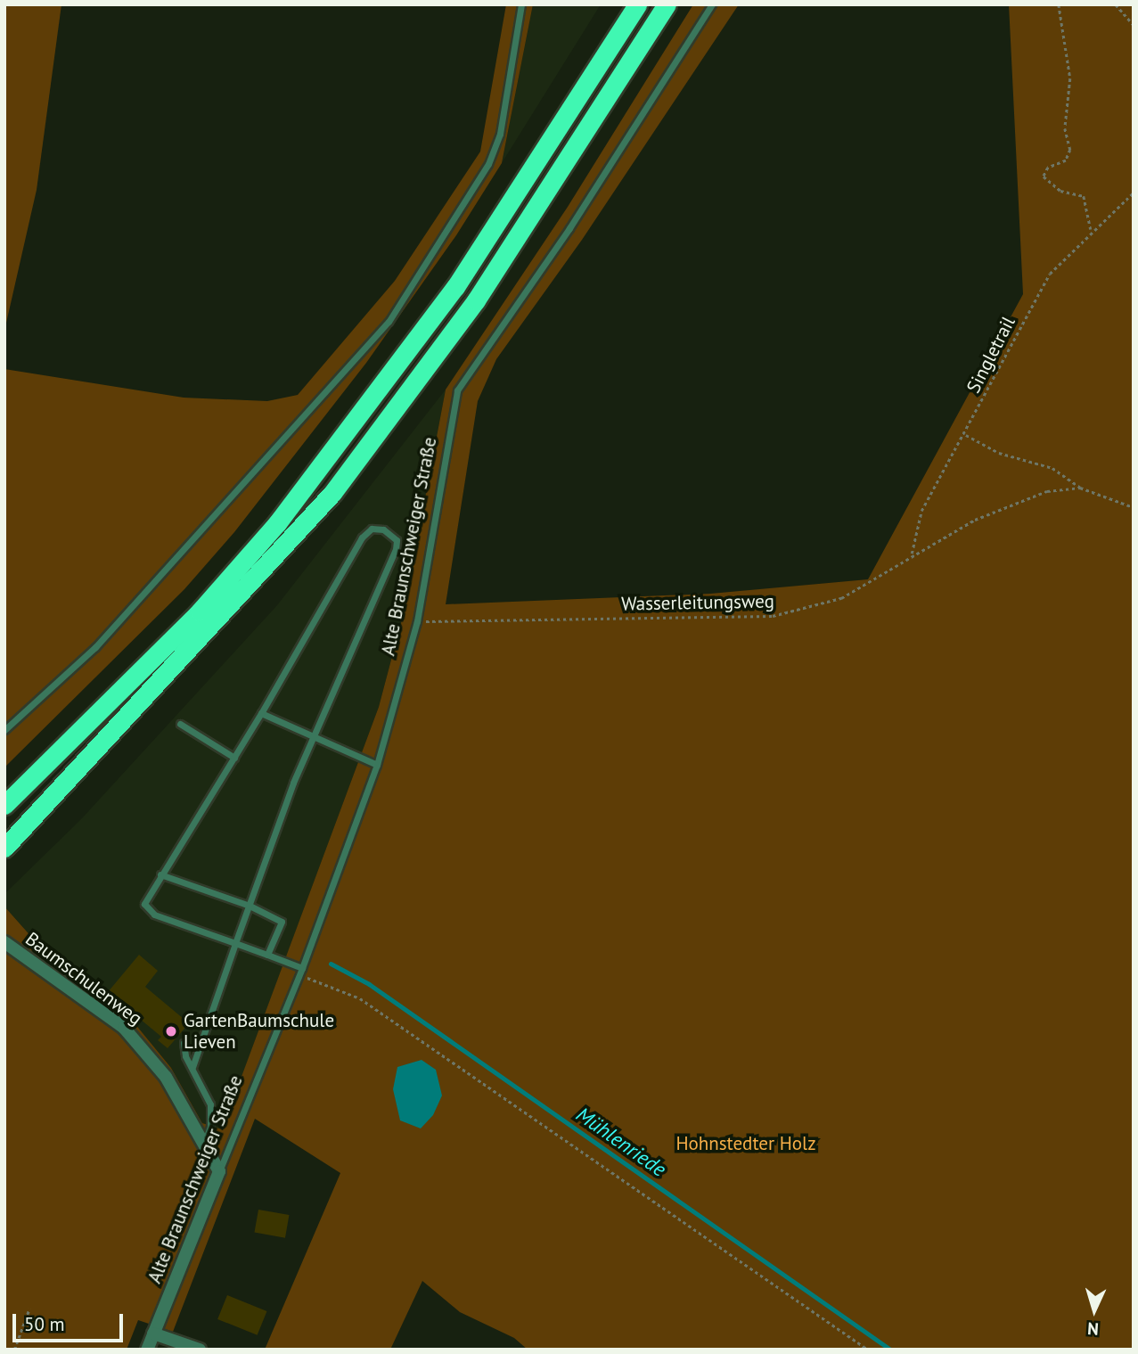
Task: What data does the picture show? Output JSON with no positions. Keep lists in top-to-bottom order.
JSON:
{
  "streets": {
    "street": ["Alte Braunschweiger Straße", "Baumschulenweg"],
    "path": ["Singletrail", "Wasserleitungsweg"]
  },
  "crossings": [
    ["Singletrail", "Wasserleitungsweg"],
    ["Alte Braunschweiger Straße", "Wasserleitungsweg"],
    ["Alte Braunschweiger Straße", "Baumschulenweg"]
  ],
  "water": ["Mühlenriede"],
  "parks": ["Hohnstedter Holz"],
  "places": ["GartenBaumschule Lieven"],
  "scale_bar": "50 m",
  "north": "bottom"
}
